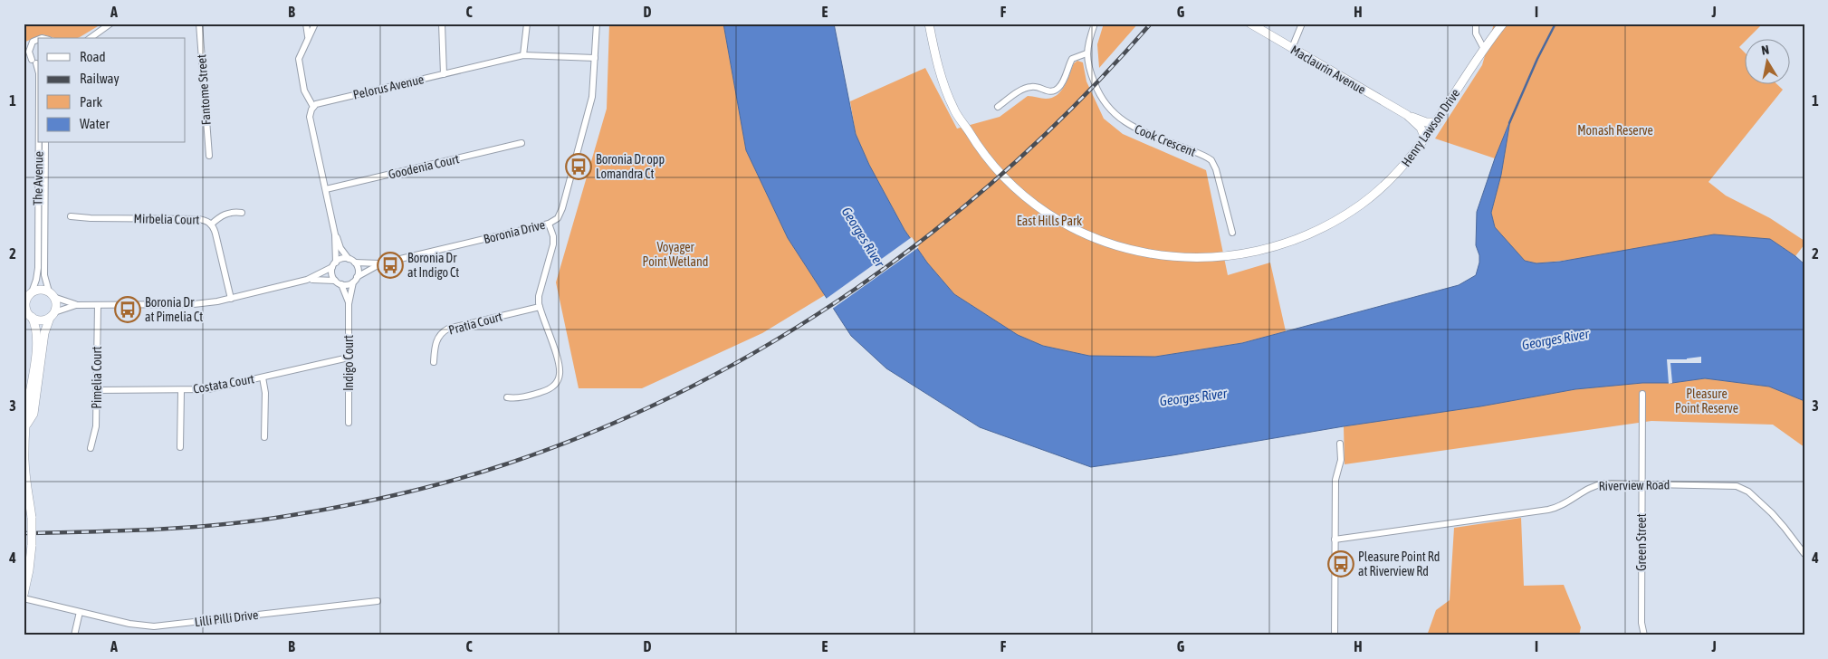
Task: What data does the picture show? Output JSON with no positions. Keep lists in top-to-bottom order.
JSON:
{
  "streets": {
    "main road": ["Maclaurin Avenue", "Henry Lawson Drive"],
    "street": [
      "Pelorus Avenue",
      "Fantome Street",
      "Cook Crescent",
      "Goodenia Court",
      "The Avenue",
      "Mirbelia Court",
      "Boronia Drive",
      "Pratia Court",
      "Indigo Court",
      "Pimelia Court",
      "Costata Court",
      "Riverview Road",
      "Green Street",
      "Lilli Pilli Drive"
    ]
  },
  "crossings": [
    ["Maclaurin Avenue", "Henry Lawson Drive"],
    ["Pelorus Avenue", "Boronia Drive"],
    ["Boronia Drive", "Indigo Court"],
    ["Indigo Court", "Costata Court"],
    ["Pimelia Court", "Costata Court"],
    ["Riverview Road", "Green Street"]
  ],
  "water": ["Georges River"],
  "parks": [
    "Monash Reserve",
    "East Hills Park",
    "Voyager Point Wetland",
    "Pleasure Point Reserve"
  ],
  "places": {
    "bus stop": [
      "Boronia Dr opp Lomandra Ct",
      "Boronia Dr at Indigo Ct",
      "Boronia Dr at Pimelia Ct",
      "Pleasure Point Rd at Riverview Rd"
    ]
  },
  "legend": [
    "Road",
    "Railway",
    "Park",
    "Water"
  ],
  "north": "top",
  "grid": {
    "columns": [
      "A",
      "B",
      "C",
      "D",
      "E",
      "F",
      "G",
      "H",
      "I",
      "J"
    ],
    "rows": [
      "1",
      "2",
      "3",
      "4"
    ]
  }
}
